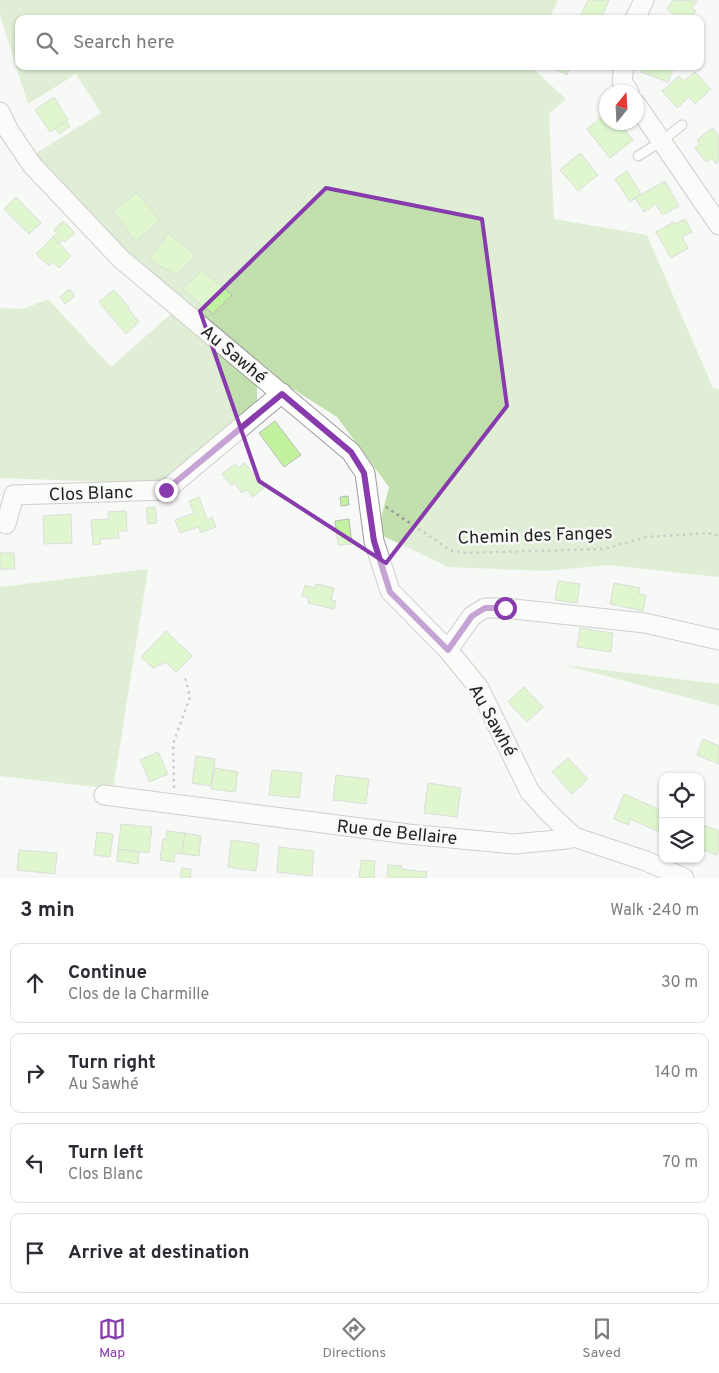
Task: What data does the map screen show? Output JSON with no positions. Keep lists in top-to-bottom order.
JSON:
{
  "streets": {
    "street": ["Au Sawhé", "Clos Blanc", "Rue de Bellaire"],
    "path": ["Chemin des Fanges"]
  },
  "crossings": [
    ["Au Sawhé", "Clos Blanc"],
    ["Au Sawhé", "Chemin des Fanges"],
    ["Au Sawhé", "Rue de Bellaire"]
  ],
  "north": "top",
  "page": {
    "search": "Search here",
    "heading": ["3 min", "Walk · 240 m"],
    "list": [
      ["Continue", "Clos de la Charmille", "30 m"],
      ["Turn right", "Au Sawhé", "140 m"],
      ["Turn left", "Clos Blanc", "70 m"],
      "Arrive at destination"
    ],
    "nav": ["Map", "Directions", "Saved"]
  }
}
